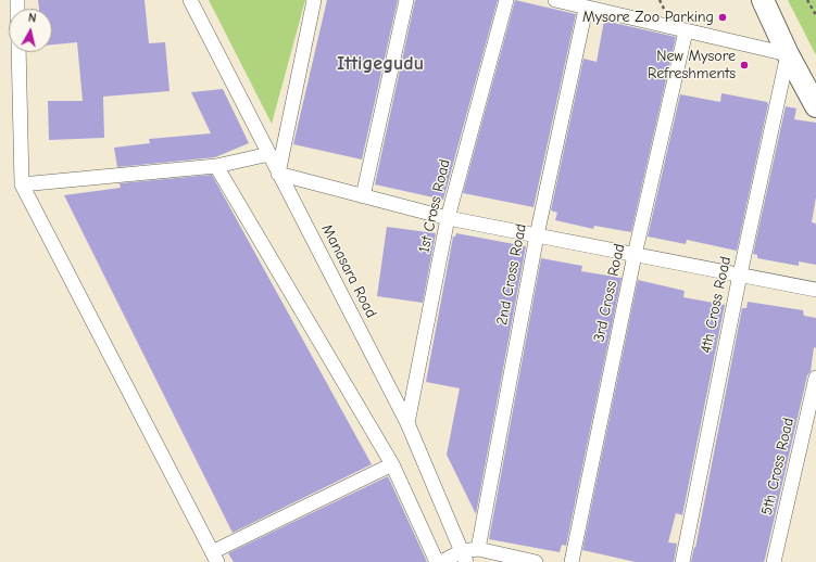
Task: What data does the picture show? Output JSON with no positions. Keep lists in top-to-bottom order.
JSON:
{
  "streets": {
    "street": [
      "1st Cross Road",
      "Manasara Road",
      "2nd Cross Road",
      "3rd Cross Road",
      "4th Cross Road",
      "5th Cross Road"
    ]
  },
  "crossings": [
    ["1st Cross Road", "Manasara Road"]
  ],
  "districts": ["Ittigegudu"],
  "places": ["Mysore Zoo Parking", "New Mysore Refreshments"],
  "north": "top"
}
